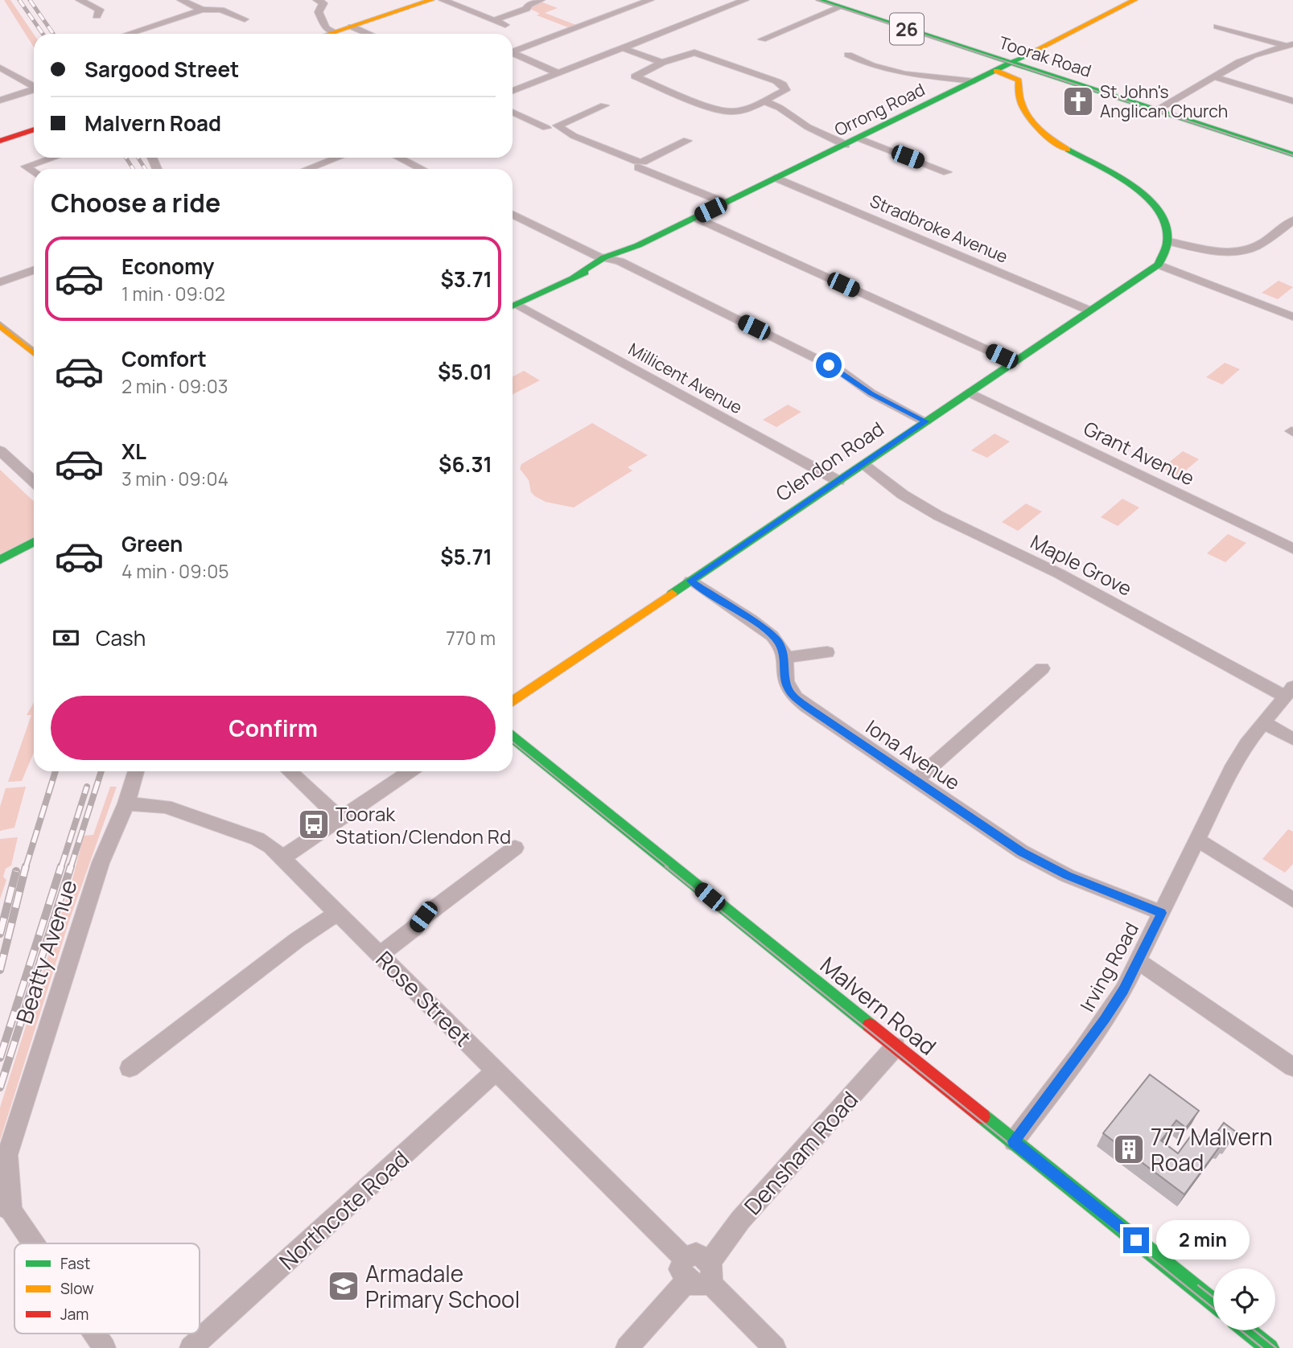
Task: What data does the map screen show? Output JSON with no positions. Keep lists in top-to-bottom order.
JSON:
{
  "streets": {
    "main road": [
      "26",
      "Toorak Road",
      "Orrong Road",
      "Clendon Road",
      "Malvern Road"
    ],
    "street": [
      "Stradbroke Avenue",
      "Millicent Avenue",
      "Grant Avenue",
      "Maple Grove",
      "Iona Avenue",
      "Beatty Avenue",
      "Irving Road",
      "Rose Street",
      "Densham Road",
      "Northcote Road"
    ]
  },
  "crossings": [
    ["Toorak Road", "Orrong Road"],
    ["Orrong Road", "Stradbroke Avenue"],
    ["Stradbroke Avenue", "Clendon Road"],
    ["Millicent Avenue", "Clendon Road"],
    ["Grant Avenue", "Clendon Road"],
    ["Clendon Road", "Maple Grove"],
    ["Clendon Road", "Iona Avenue"],
    ["Maple Grove", "Irving Road"],
    ["Iona Avenue", "Irving Road"],
    ["Beatty Avenue", "Rose Street"],
    ["Irving Road", "Malvern Road"],
    ["Rose Street", "Densham Road"],
    ["Rose Street", "Northcote Road"],
    ["Malvern Road", "Densham Road"]
  ],
  "places": {
    "church": ["St John's Anglican Church"],
    "bus stop": ["Toorak Station/Clendon Rd"],
    "building": ["777 Malvern Road"],
    "school or university": ["Armadale Primary School"]
  },
  "legend": ["Fast", "Slow", "Jam"],
  "page": {
    "banner": ["Sargood Street", "Malvern Road"],
    "heading": "Choose a ride",
    "list": [
      {
        "name": "Economy",
        "note": "1 min · 09:02",
        "value": "$3.71"
      },
      {
        "name": "Comfort",
        "note": "2 min · 09:03",
        "value": "$5.01"
      },
      {
        "name": "XL",
        "note": "3 min · 09:04",
        "value": "$6.31"
      },
      {
        "name": "Green",
        "note": "4 min · 09:05",
        "value": "$5.71"
      }
    ],
    "pay": ["Cash", "770 m"],
    "buttons": "Confirm",
    "bubble": "2 min"
  }
}
